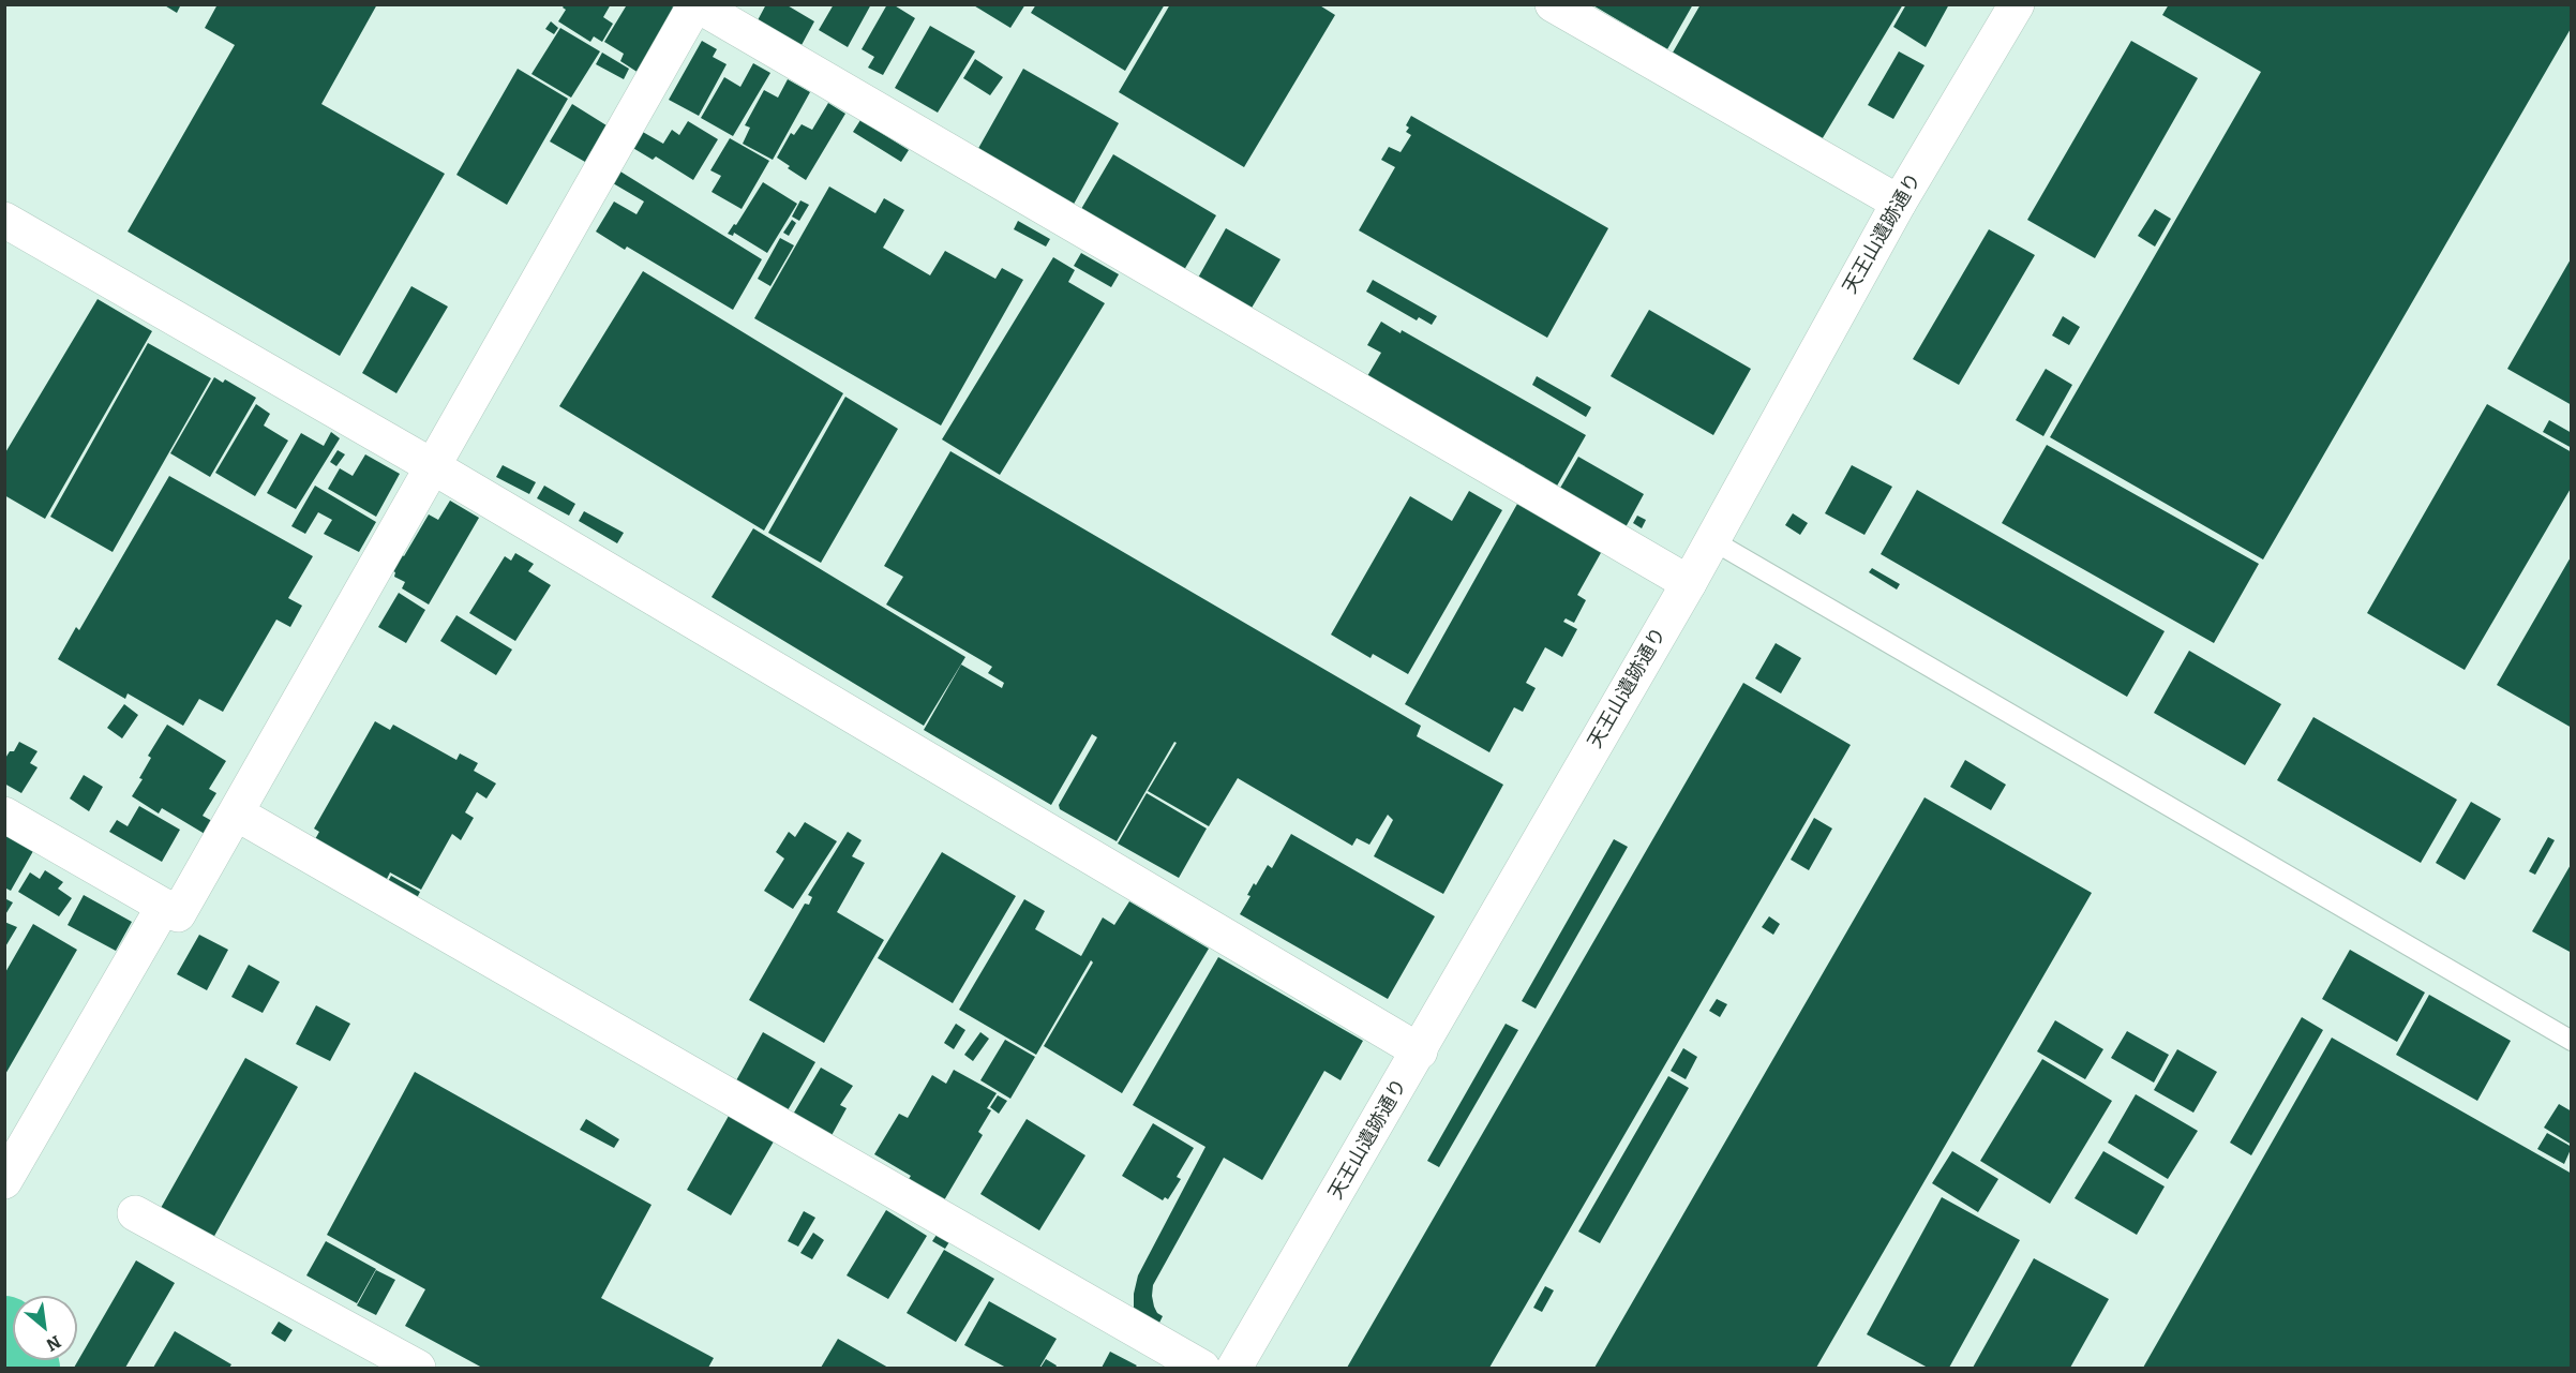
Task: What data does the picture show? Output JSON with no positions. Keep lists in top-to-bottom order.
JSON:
{
  "streets": {
    "street": ["天王山遺跡通り"]
  },
  "north": "bottom right"
}
